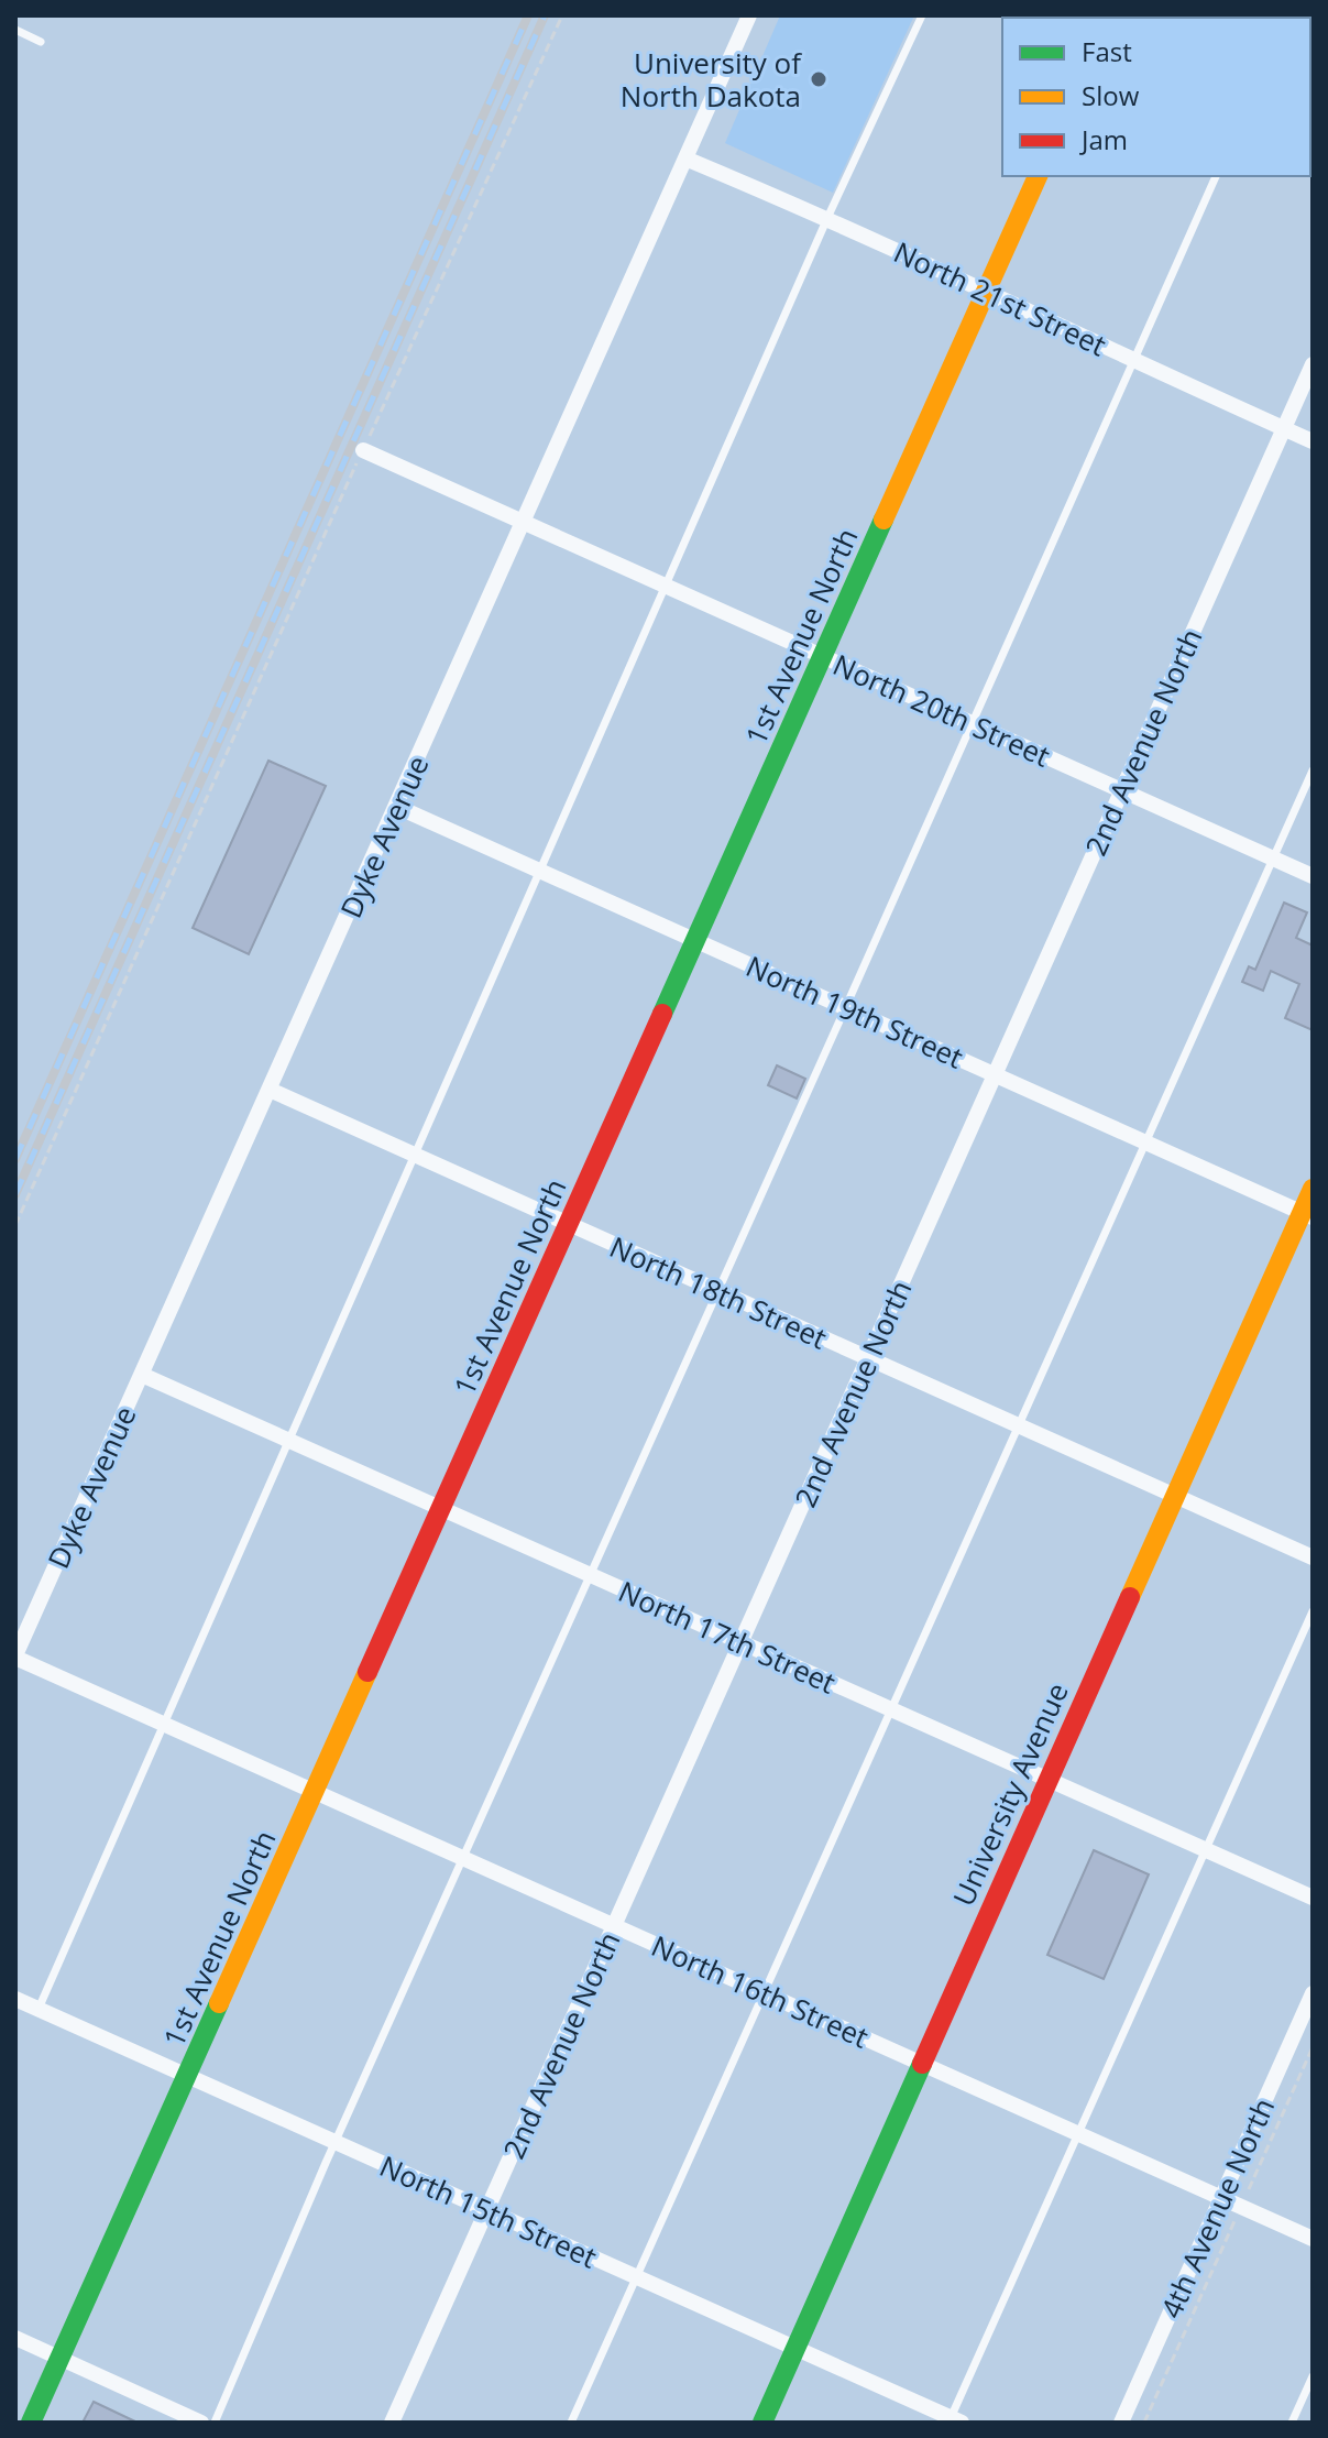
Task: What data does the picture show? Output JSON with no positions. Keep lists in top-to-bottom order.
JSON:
{
  "streets": {
    "street": [
      "North 21st Street",
      "1st Avenue North",
      "North 20th Street",
      "2nd Avenue North",
      "Dyke Avenue",
      "North 19th Street",
      "North 18th Street",
      "North 17th Street",
      "University Avenue",
      "North 16th Street",
      "4th Avenue North",
      "North 15th Street"
    ]
  },
  "crossings": [
    ["North 21st Street", "1st Avenue North"],
    ["North 21st Street", "2nd Avenue North"],
    ["North 21st Street", "Dyke Avenue"],
    ["1st Avenue North", "North 20th Street"],
    ["1st Avenue North", "North 19th Street"],
    ["1st Avenue North", "North 18th Street"],
    ["1st Avenue North", "North 17th Street"],
    ["1st Avenue North", "North 16th Street"],
    ["1st Avenue North", "North 15th Street"],
    ["North 20th Street", "2nd Avenue North"],
    ["North 20th Street", "Dyke Avenue"],
    ["2nd Avenue North", "North 19th Street"],
    ["2nd Avenue North", "North 18th Street"],
    ["2nd Avenue North", "North 17th Street"],
    ["2nd Avenue North", "North 16th Street"],
    ["2nd Avenue North", "North 15th Street"],
    ["Dyke Avenue", "North 19th Street"],
    ["Dyke Avenue", "North 18th Street"],
    ["Dyke Avenue", "North 17th Street"],
    ["Dyke Avenue", "North 16th Street"],
    ["North 19th Street", "University Avenue"],
    ["North 18th Street", "University Avenue"],
    ["North 17th Street", "University Avenue"],
    ["University Avenue", "North 16th Street"],
    ["University Avenue", "North 15th Street"],
    ["North 16th Street", "4th Avenue North"]
  ],
  "places": ["University of North Dakota"],
  "legend": ["Fast", "Slow", "Jam"]
}
